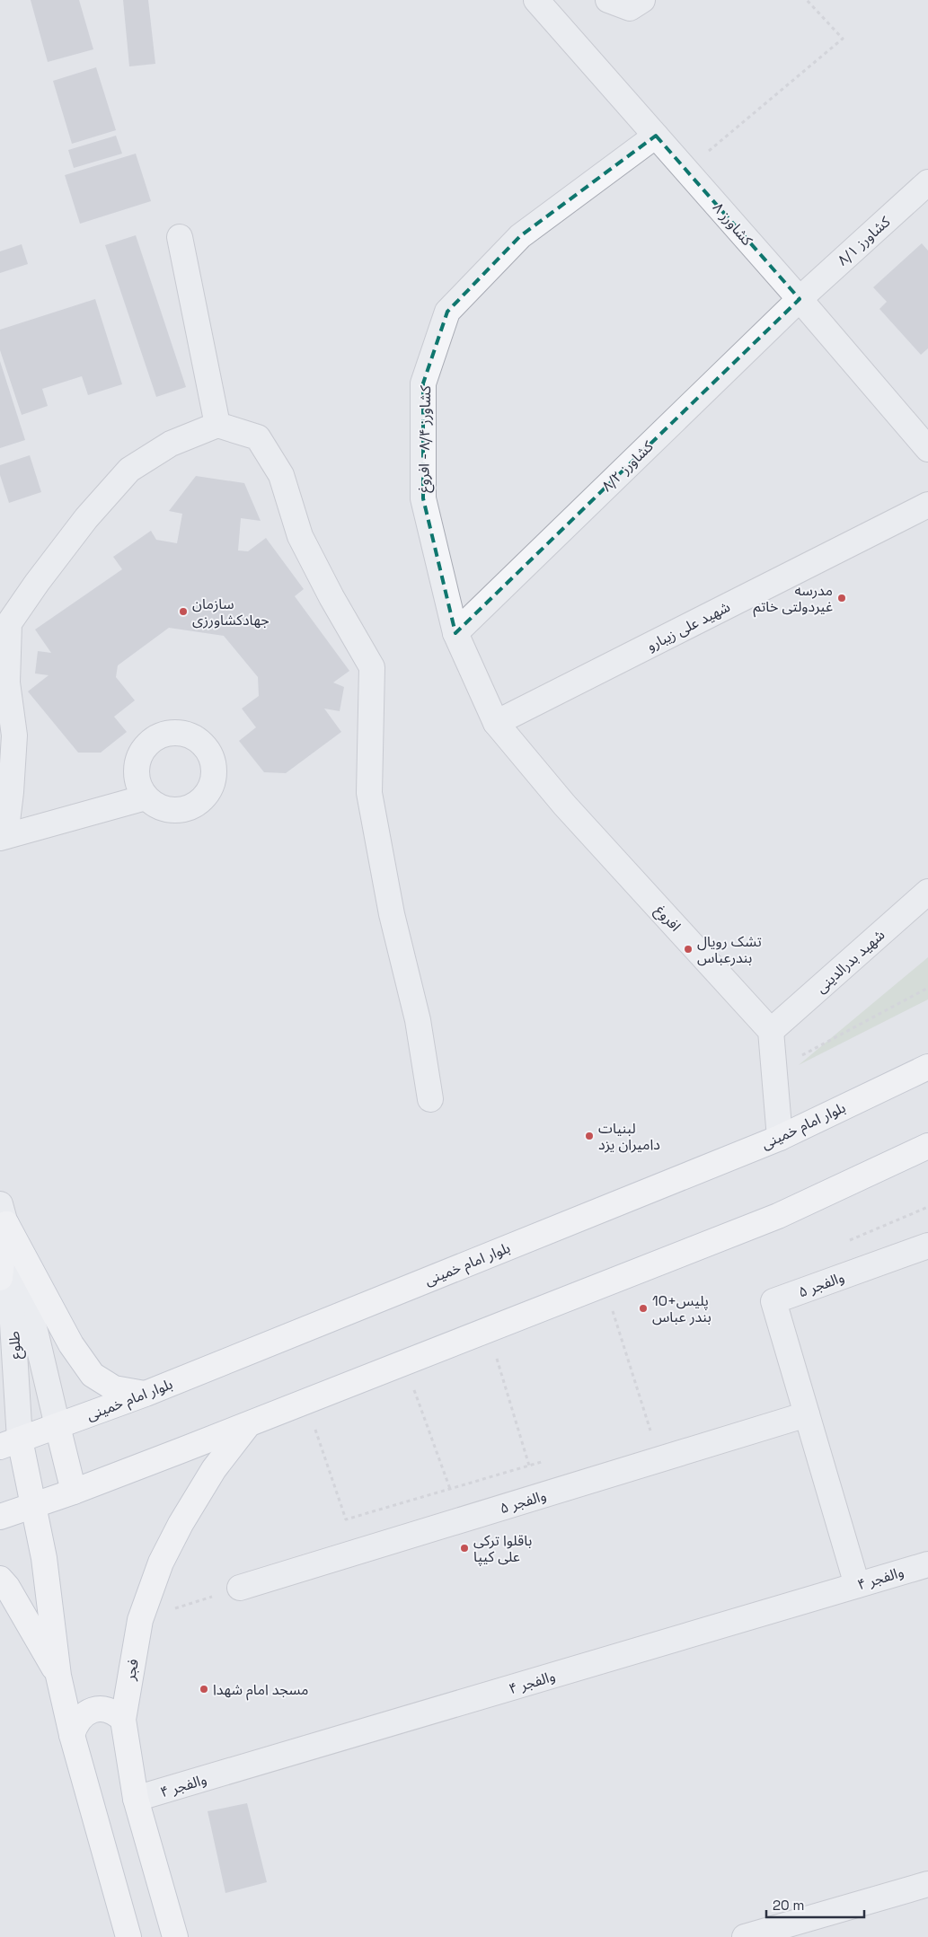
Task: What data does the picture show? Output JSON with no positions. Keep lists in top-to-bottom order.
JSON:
{
  "streets": {
    "main road": ["بلوار امام خمینی", "فجر"],
    "street": [
      "کشاورز ۸",
      "کشاورز ۸/۱",
      "کشاورز ۸/۴ - افروغ",
      "کشاورز ۸/۲",
      "شهید علی زیبارو",
      "افروغ",
      "شهید بدرالدینی",
      "والفجر ۵",
      "طلوع",
      "والفجر ۴"
    ]
  },
  "crossings": [
    ["کشاورز ۸", "کشاورز ۸/۱"],
    ["کشاورز ۸", "کشاورز ۸/۴ - افروغ"],
    ["کشاورز ۸", "کشاورز ۸/۲"],
    ["کشاورز ۸/۱", "کشاورز ۸/۲"],
    ["کشاورز ۸/۴ - افروغ", "کشاورز ۸/۲"],
    ["کشاورز ۸/۴ - افروغ", "شهید علی زیبارو"],
    ["کشاورز ۸/۴ - افروغ", "افروغ"],
    ["شهید علی زیبارو", "افروغ"],
    ["افروغ", "شهید بدرالدینی"],
    ["بلوار امام خمینی", "طلوع"],
    ["والفجر ۵", "والفجر ۴"],
    ["والفجر ۴", "فجر"]
  ],
  "places": [
    "مدرسه غیردولتی خاتم",
    "سازمان جهادکشاورزی",
    "تشک رویال بندرعباس",
    "لبنیات دامیران یزد",
    "پليس+10 بندر عباس",
    "باقلوا ترکی علی کیپا",
    "مسجد امام شهدا"
  ],
  "scale_bar": "20 m"
}
